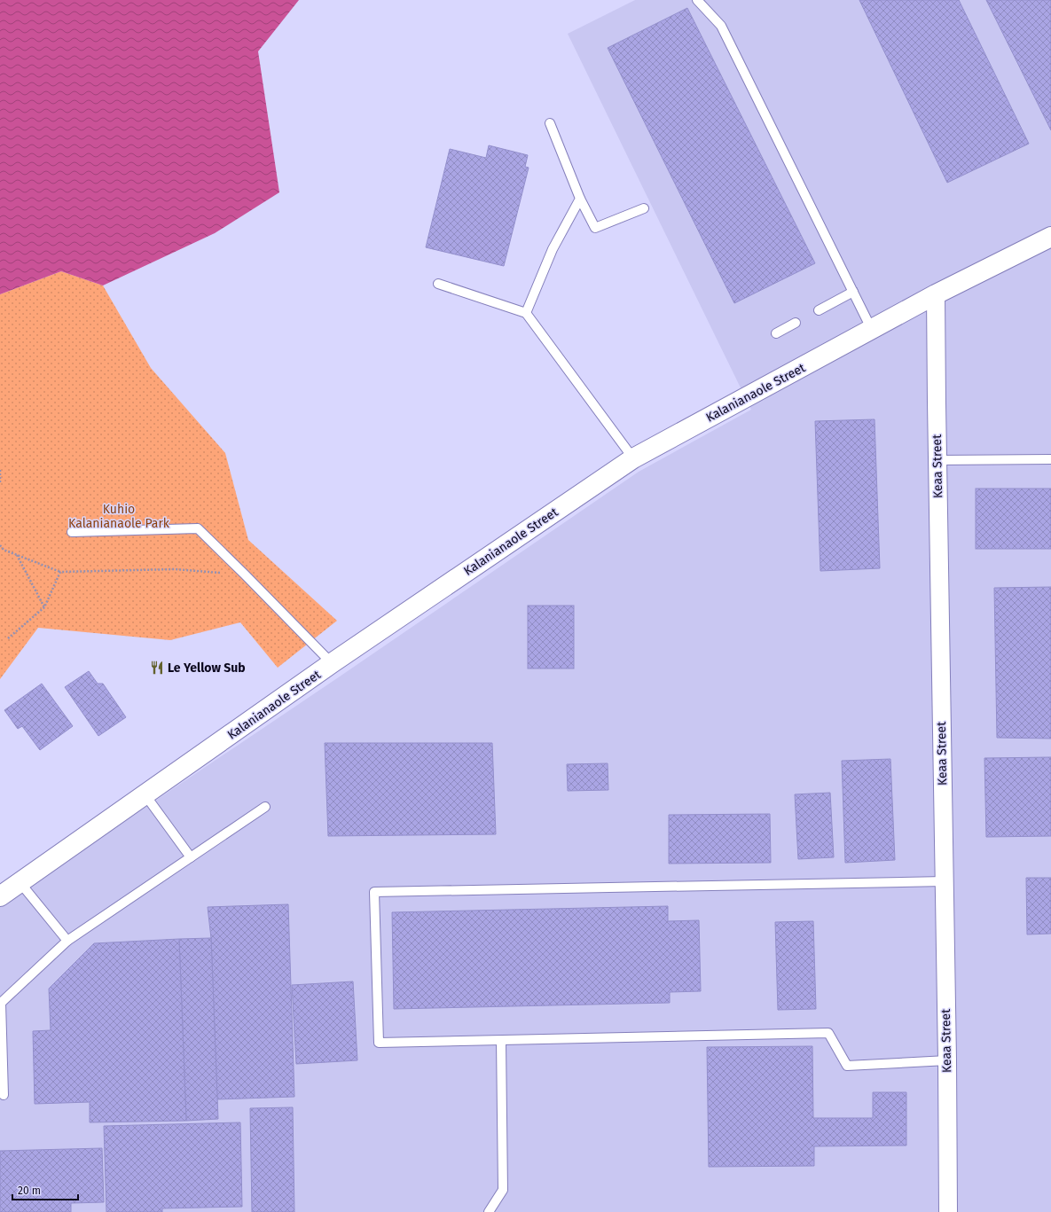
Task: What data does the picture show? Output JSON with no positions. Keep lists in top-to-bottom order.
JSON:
{
  "streets": {
    "main road": ["Kalanianaole Street"],
    "street": ["Keaa Street"]
  },
  "crossings": [
    ["Kalanianaole Street", "Keaa Street"]
  ],
  "parks": ["Kuhio Kalanianaole Park"],
  "places": {
    "restaurant": ["Le Yellow Sub"]
  },
  "scale_bar": "20 m"
}
